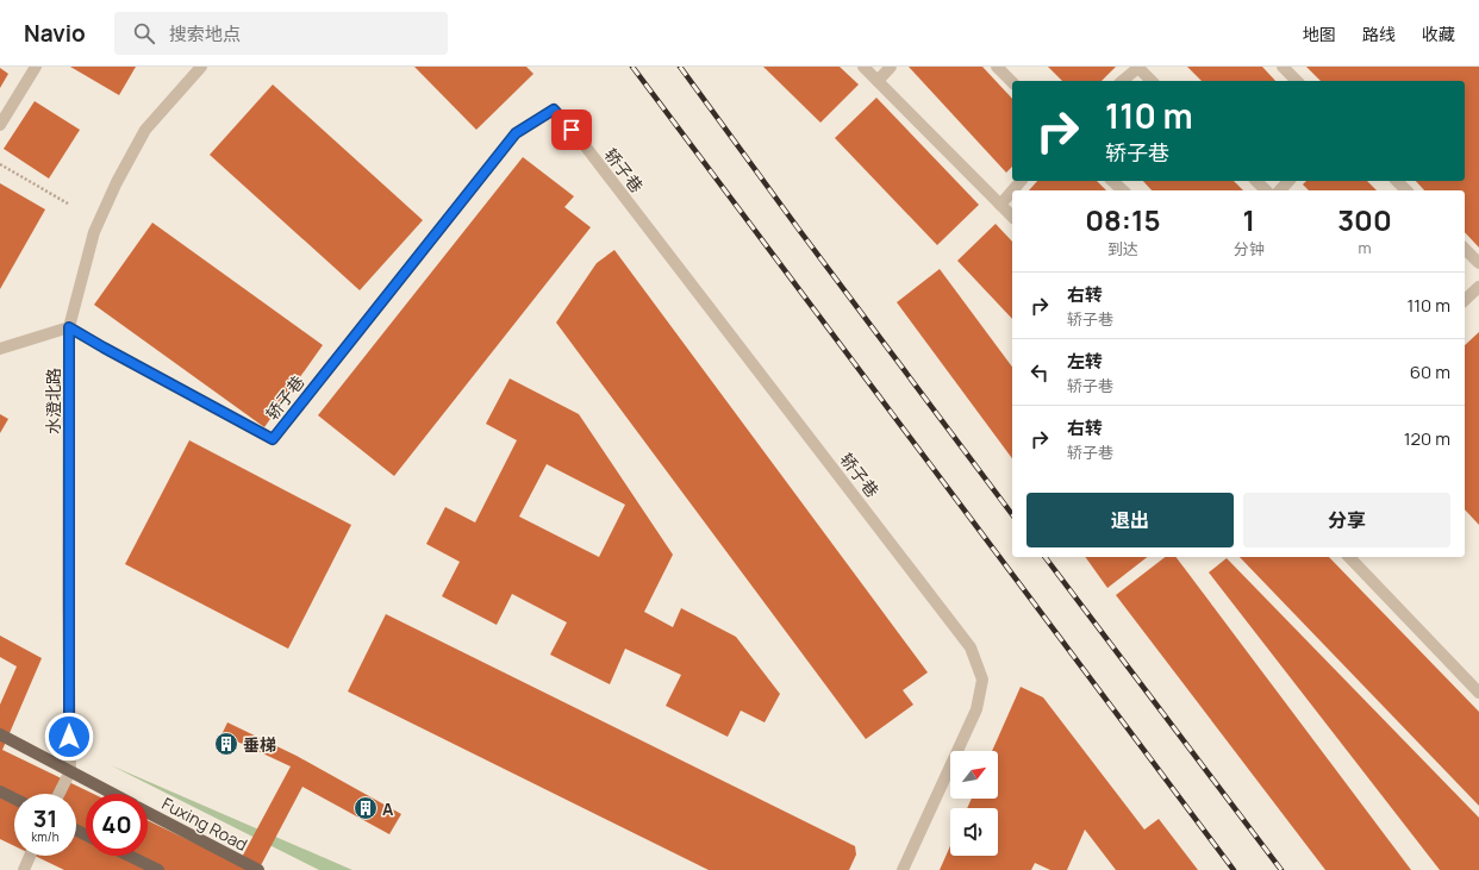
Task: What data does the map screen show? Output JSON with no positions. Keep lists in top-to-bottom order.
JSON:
{
  "streets": {
    "main road": ["Fuxing Road"],
    "street": ["轿子巷", "水澄北路"]
  },
  "crossings": [
    ["轿子巷", "水澄北路"]
  ],
  "places": {
    "building": ["垂梯", "A"]
  },
  "north": "top right",
  "page": {
    "header": "Navio",
    "search": "搜索地点",
    "nav": ["地图", "路线", "收藏"],
    "turn": ["110 m", "轿子巷"],
    "eta": [
      "08:15",
      "到达",
      "1",
      "分钟",
      "300",
      "m"
    ],
    "list": [
      {
        "name": "右转",
        "note": "轿子巷",
        "value": "110 m"
      },
      {
        "name": "左转",
        "note": "轿子巷",
        "value": "60 m"
      },
      {
        "name": "右转",
        "note": "轿子巷",
        "value": "120 m"
      }
    ],
    "buttons": ["退出", "分享"],
    "speed": "31 km/h",
    "limit": "40"
  }
}
